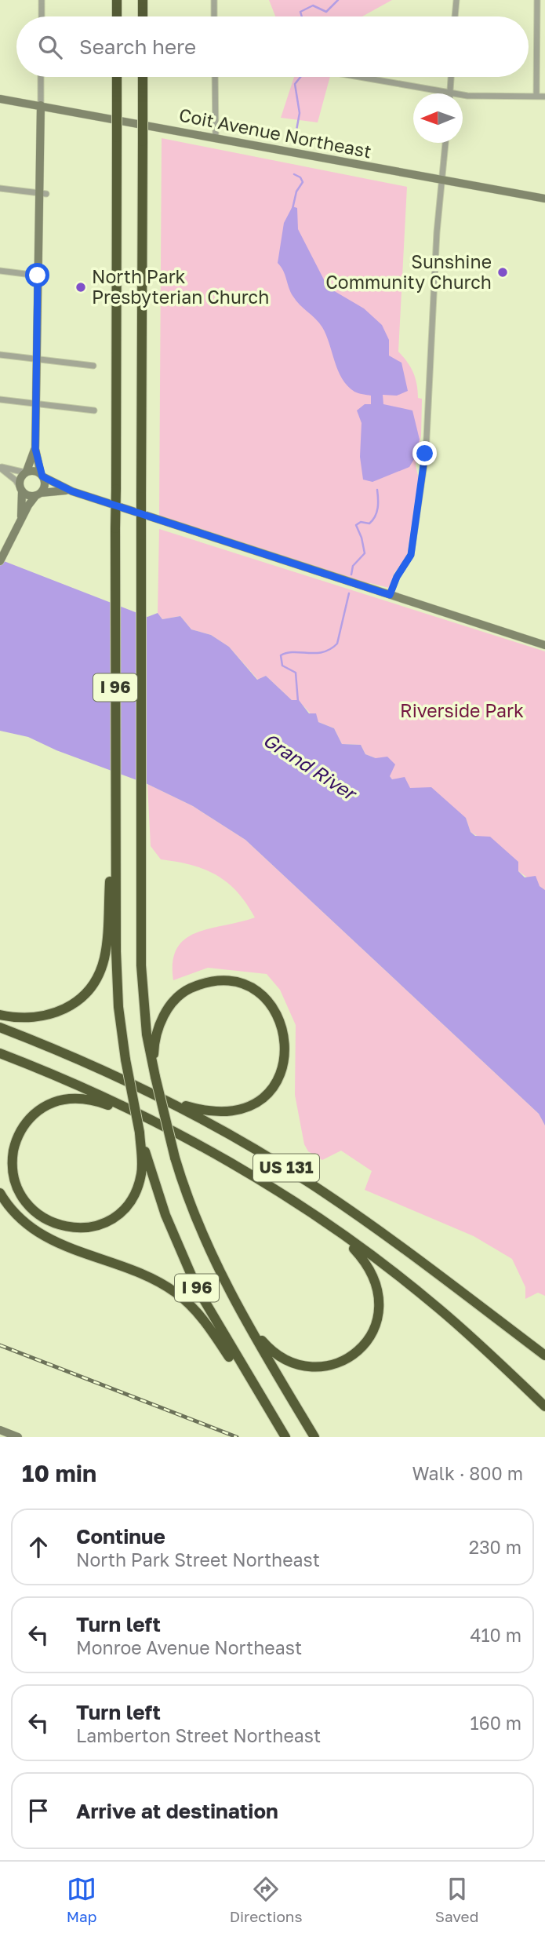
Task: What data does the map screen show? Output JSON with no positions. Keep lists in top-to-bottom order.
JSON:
{
  "streets": {
    "highway": ["I 96", "US 131"],
    "main road": ["Coit Avenue Northeast"]
  },
  "water": ["Grand River"],
  "parks": ["Riverside Park"],
  "places": ["Sunshine Community Church", "North Park Presbyterian Church"],
  "north": "left",
  "page": {
    "search": "Search here",
    "heading": ["10 min", "Walk · 800 m"],
    "list": [
      ["Continue", "North Park Street Northeast", "230 m"],
      ["Turn left", "Monroe Avenue Northeast", "410 m"],
      ["Turn left", "Lamberton Street Northeast", "160 m"],
      "Arrive at destination"
    ],
    "nav": ["Map", "Directions", "Saved"]
  }
}
